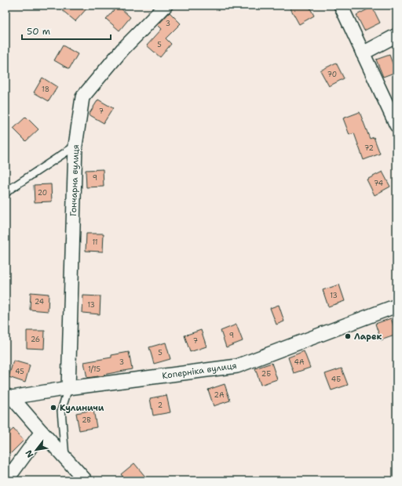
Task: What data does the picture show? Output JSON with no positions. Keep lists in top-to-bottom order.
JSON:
{
  "streets": {
    "street": ["Гончарна вулиця", "Коперніка вулиця"]
  },
  "crossings": [
    ["Гончарна вулиця", "Коперніка вулиця"]
  ],
  "places": ["Ларек", "Кулиничи"],
  "house_numbers": [
    "3",
    "5",
    "70",
    "18",
    "7",
    "72",
    "9",
    "74",
    "20",
    "11",
    "13",
    "24",
    "13",
    "9",
    "26",
    "7",
    "5",
    "3",
    "4А",
    "1/15",
    "45",
    "2Б",
    "4Б",
    "2А",
    "2",
    "2В"
  ],
  "scale_bar": "50 m",
  "north": "bottom left"
}
